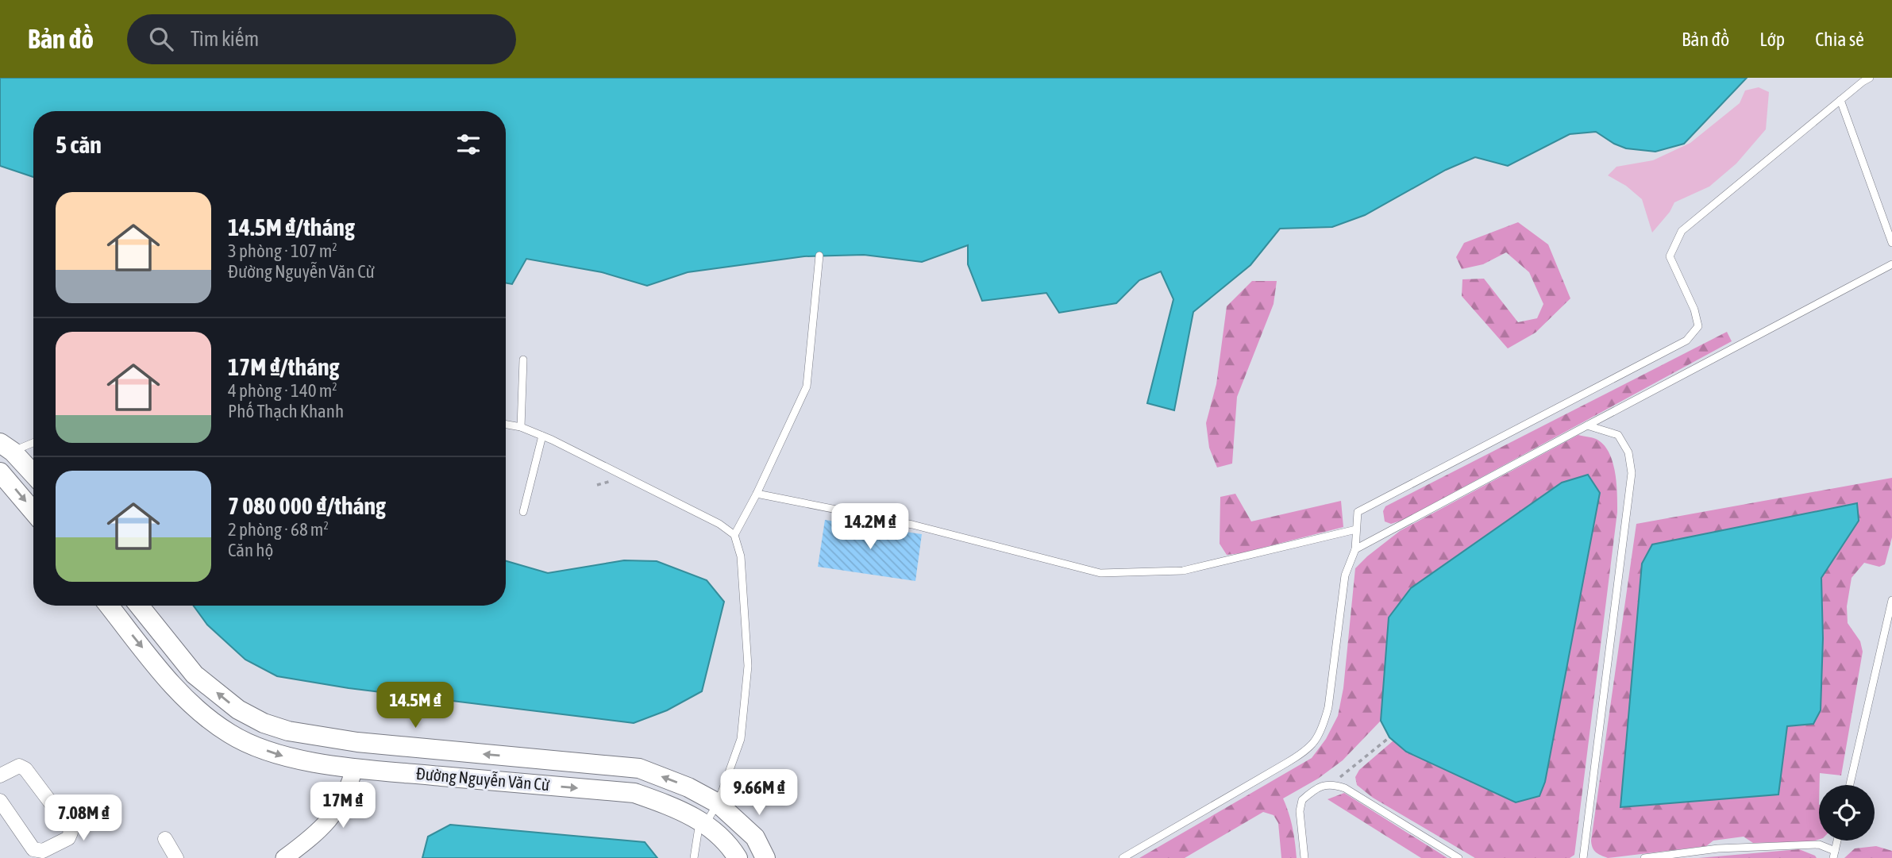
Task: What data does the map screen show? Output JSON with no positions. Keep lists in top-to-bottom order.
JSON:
{
  "streets": {
    "main road": ["Đường Nguyễn Văn Cừ"]
  },
  "page": {
    "header": "Bản đồ",
    "search": "Tìm kiếm",
    "nav": ["Bản đồ", "Lớp", "Chia sẻ"],
    "heading": "5 căn",
    "list": [
      {
        "name": "14.5M ₫/tháng",
        "note": "3 phòng · 107 m² · Đường Nguyễn Văn Cừ"
      },
      {
        "name": "17M ₫/tháng",
        "note": "4 phòng · 140 m² · Phố Thạch Khanh"
      },
      {
        "name": "7 080 000 ₫/tháng",
        "note": "2 phòng · 68 m² · Căn hộ"
      }
    ],
    "price": [
      "14.2M ₫",
      "14.5M ₫",
      "9.66M ₫",
      "17M ₫",
      "7.08M ₫"
    ]
  }
}
